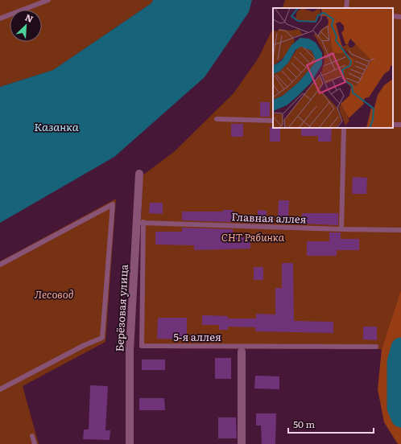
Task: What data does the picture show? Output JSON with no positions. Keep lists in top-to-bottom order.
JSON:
{
  "streets": {
    "street": ["Берёзовая улица"],
    "lane": ["Главная аллея", "5-я аллея"]
  },
  "crossings": [
    ["Главная аллея", "Берёзовая улица"],
    ["Главная аллея", "5-я аллея"],
    ["Берёзовая улица", "5-я аллея"]
  ],
  "water": ["Казанка"],
  "parks": ["СНТ Рябинка", "Лесовод"],
  "scale_bar": "50 m",
  "north": "top right"
}
